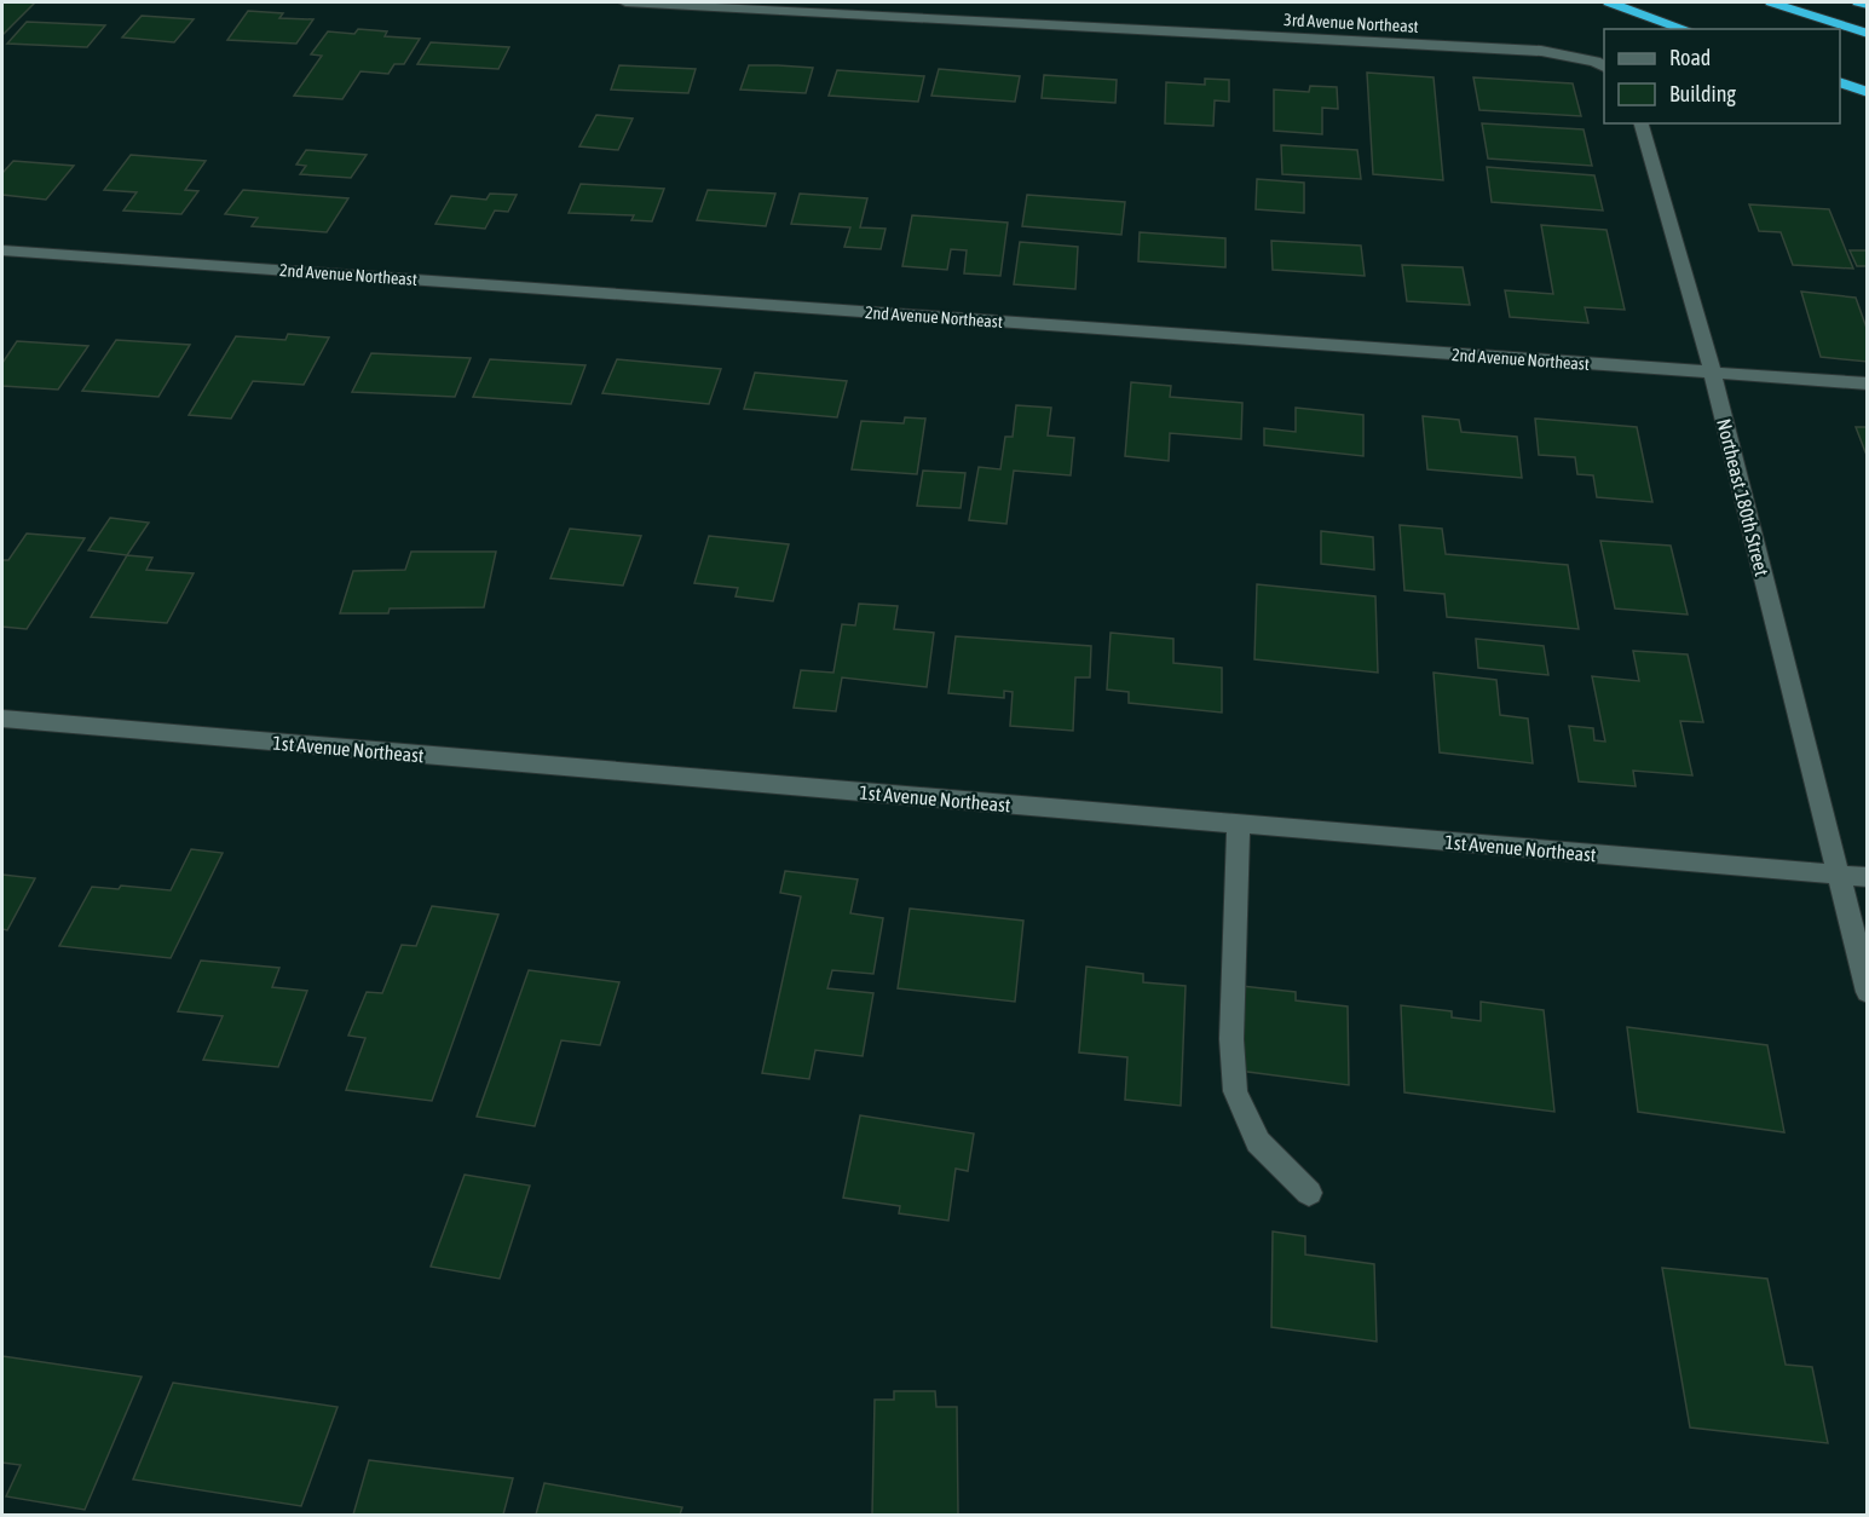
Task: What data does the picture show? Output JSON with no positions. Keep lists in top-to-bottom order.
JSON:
{
  "streets": {
    "street": [
      "3rd Avenue Northeast",
      "2nd Avenue Northeast",
      "Northeast 180th Street",
      "1st Avenue Northeast"
    ]
  },
  "crossings": [
    ["2nd Avenue Northeast", "Northeast 180th Street"],
    ["Northeast 180th Street", "1st Avenue Northeast"]
  ],
  "legend": ["Road", "Building"]
}
